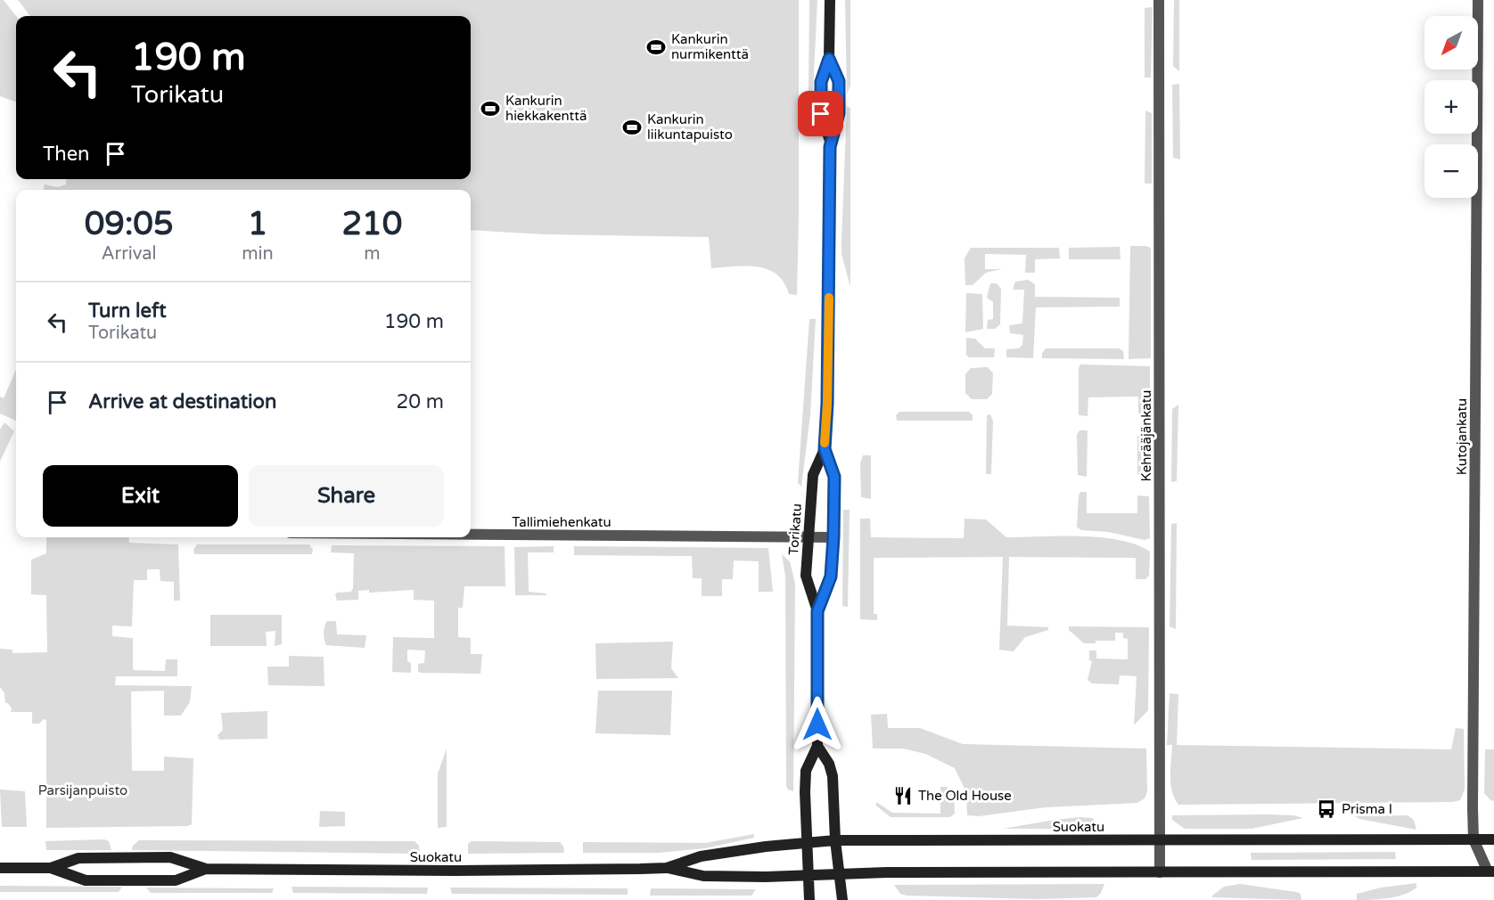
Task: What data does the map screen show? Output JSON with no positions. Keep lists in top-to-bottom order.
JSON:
{
  "streets": {
    "street": [
      "Kehrääjänkatu",
      "Kutojankatu",
      "Tallimiehenkatu",
      "Torikatu",
      "Suokatu"
    ]
  },
  "crossings": [
    ["Kehrääjänkatu", "Suokatu"],
    ["Kutojankatu", "Suokatu"],
    ["Tallimiehenkatu", "Torikatu"],
    ["Torikatu", "Suokatu"]
  ],
  "parks": ["Parsijanpuisto"],
  "places": {
    "sports": ["Kankurin nurmikenttä", "Kankurin hiekkakenttä", "Kankurin liikuntapuisto"],
    "restaurant": ["The Old House"],
    "bus stop": ["Prisma I"]
  },
  "north": "bottom left",
  "page": {
    "map_buttons": ["+", "−"],
    "turn": ["190 m", "Torikatu"],
    "then": "Then",
    "eta": [
      "09:05",
      "Arrival",
      "1",
      "min",
      "210",
      "m"
    ],
    "list": [
      {
        "name": "Turn left",
        "note": "Torikatu",
        "value": "190 m"
      },
      {
        "name": "Arrive at destination",
        "value": "20 m"
      }
    ],
    "buttons": ["Exit", "Share"]
  }
}
